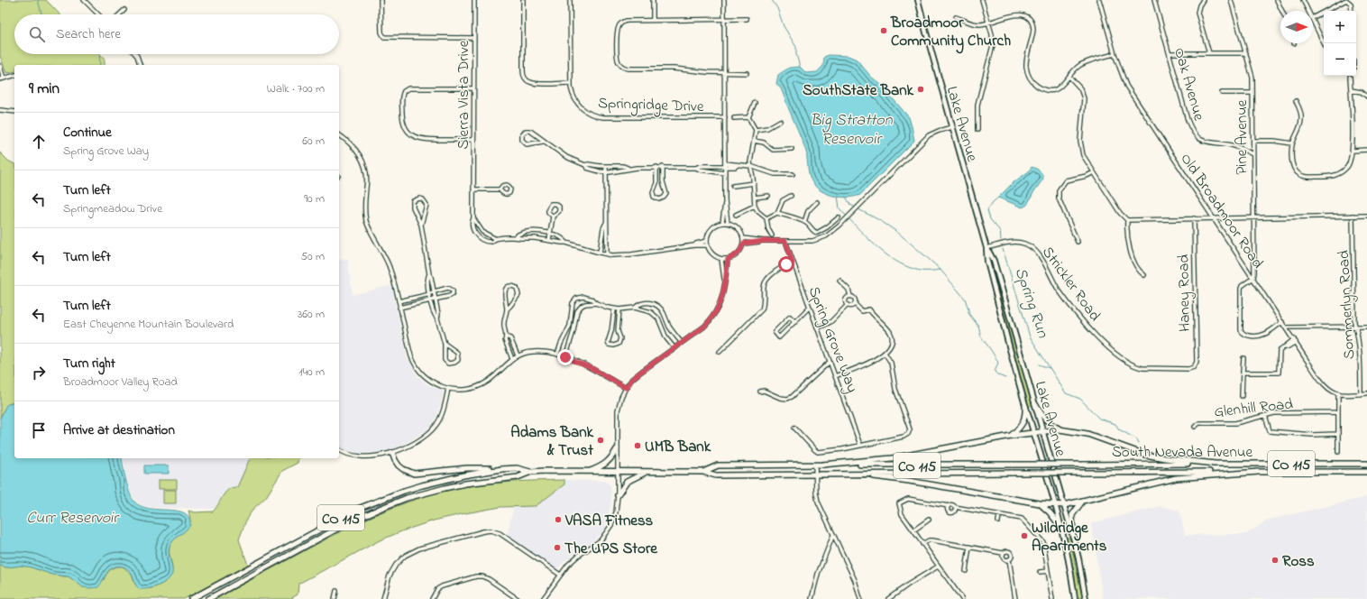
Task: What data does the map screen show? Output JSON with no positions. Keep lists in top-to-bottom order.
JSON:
{
  "streets": {
    "highway": ["South Nevada Avenue", "CO 115"],
    "main road": ["Lake Avenue"],
    "street": [
      "Oak Avenue",
      "Sierra Vista Drive",
      "Springridge Drive",
      "Pine Avenue",
      "Old Broadmoor Road",
      "Strickler Road",
      "Haney Road",
      "Sommerlyn Road",
      "Spring Grove Way",
      "Glenhill Road"
    ]
  },
  "crossings": [
    ["Oak Avenue", "Pine Avenue"],
    ["Lake Avenue", "Strickler Road"],
    ["Pine Avenue", "Old Broadmoor Road"],
    ["Strickler Road", "Haney Road"],
    ["South Nevada Avenue", "CO 115"]
  ],
  "water": ["Big Stratton Reservoir", "Spring Run", "Curr Reservoir"],
  "places": [
    "Broadmoor Community Church",
    "SouthState Bank",
    "Adams Bank & Trust",
    "UMB Bank",
    "VASA Fitness",
    "Wildridge Apartments",
    "The UPS Store",
    "Ross"
  ],
  "north": "right",
  "page": {
    "map_buttons": ["+", "−"],
    "search": "Search here",
    "heading": ["9 min", "Walk · 700 m"],
    "list": [
      ["Continue", "Spring Grove Way", "60 m"],
      ["Turn left", "Springmeadow Drive", "90 m"],
      ["Turn left", "50 m"],
      ["Turn left", "East Cheyenne Mountain Boulevard", "360 m"],
      ["Turn right", "Broadmoor Valley Road", "140 m"],
      "Arrive at destination"
    ]
  }
}
